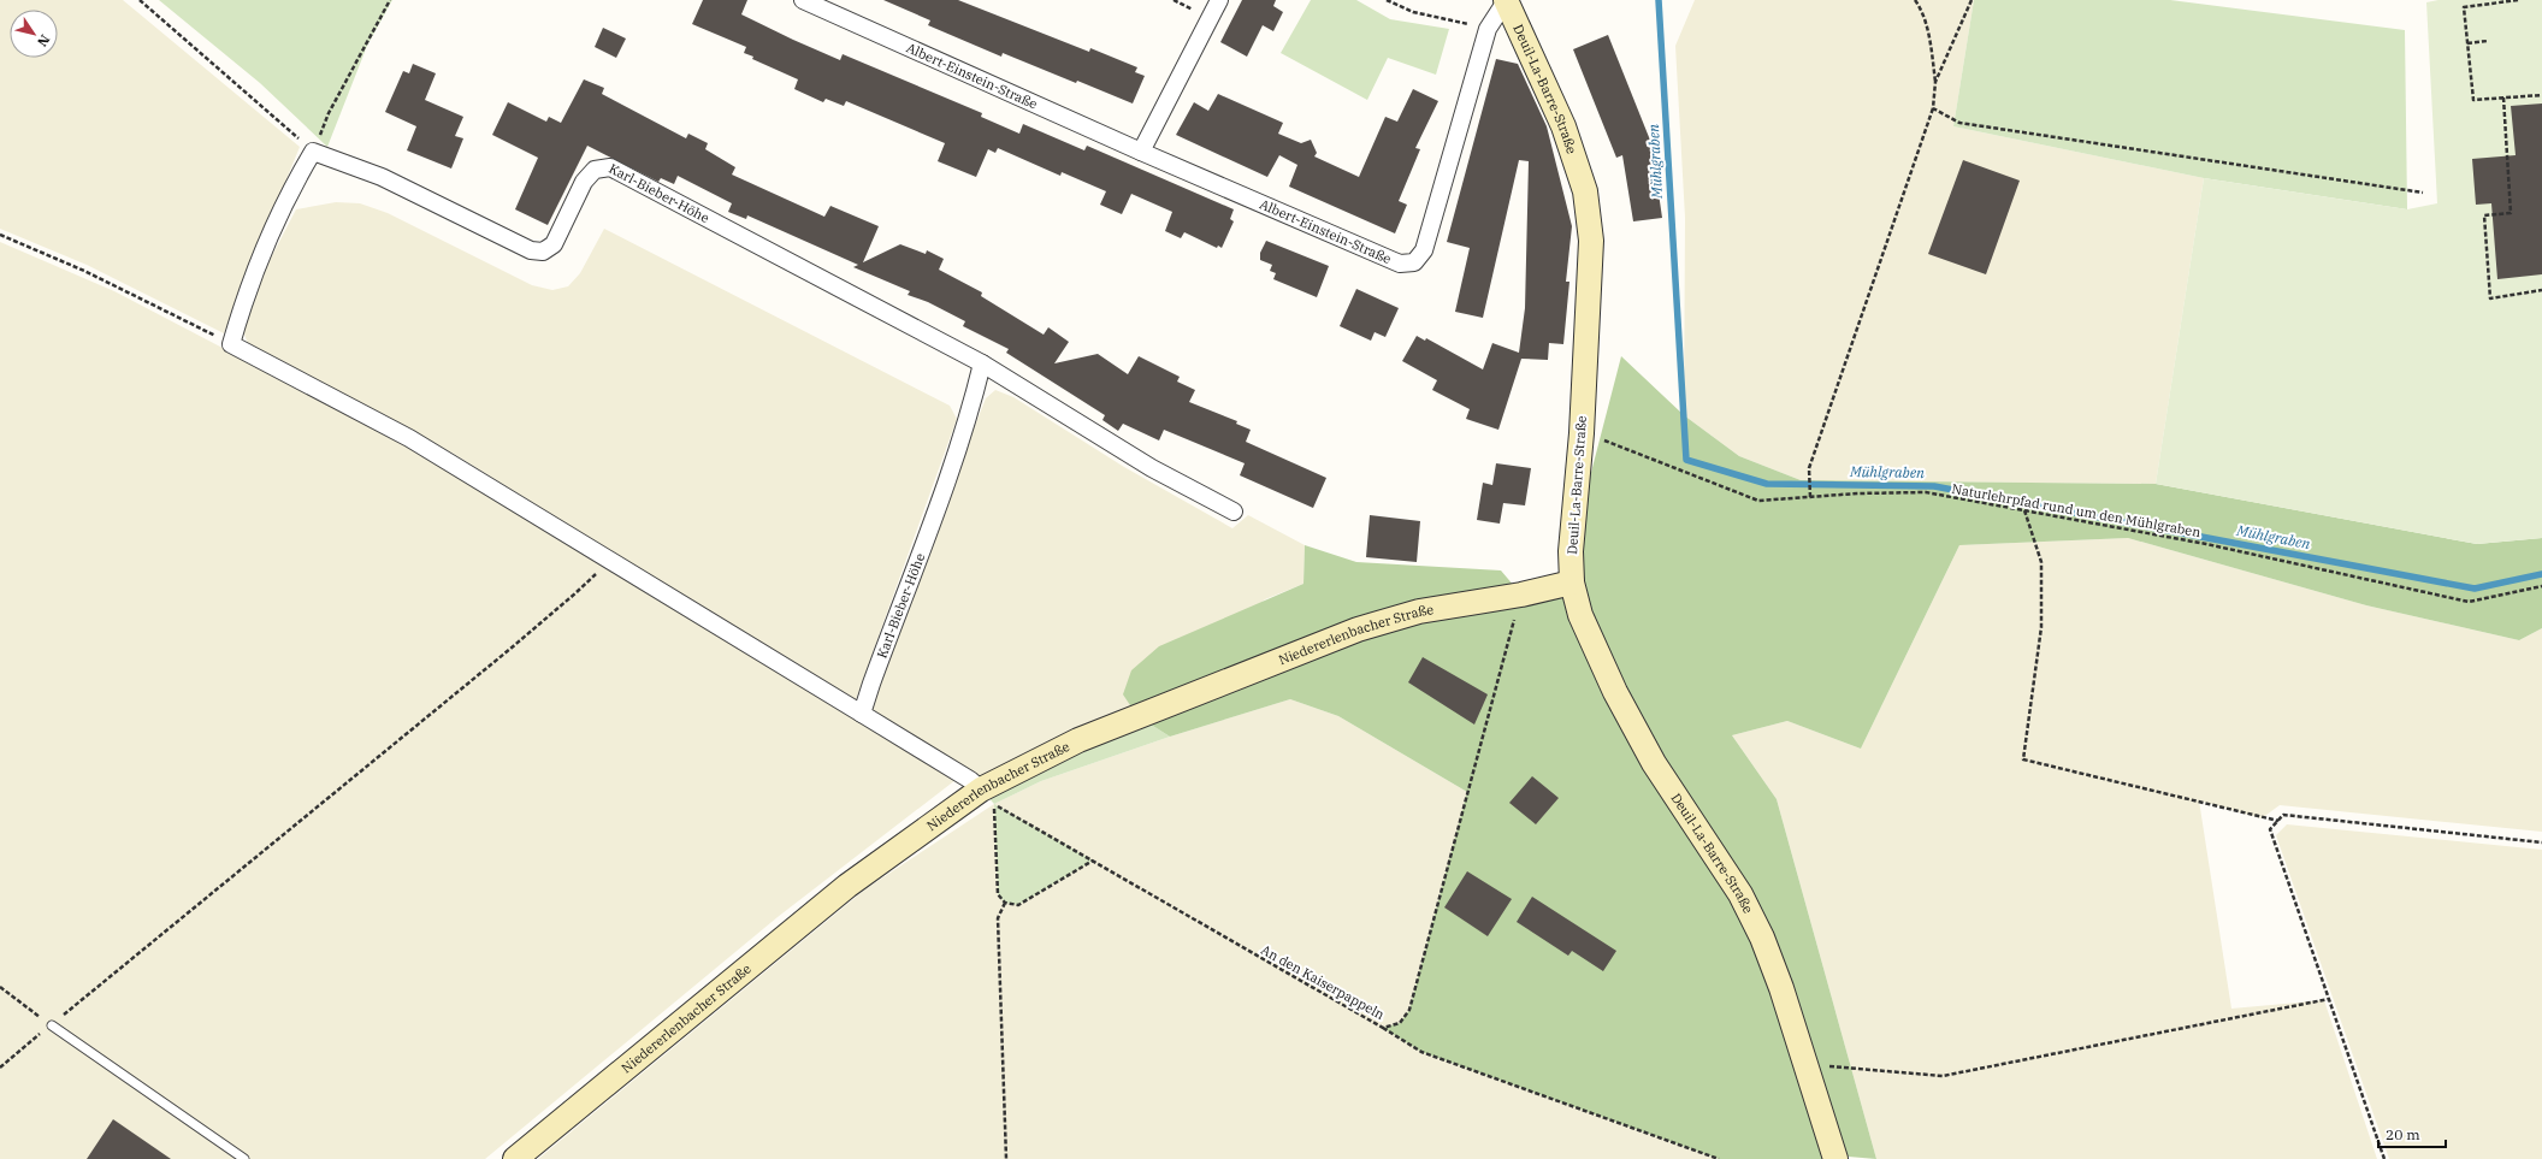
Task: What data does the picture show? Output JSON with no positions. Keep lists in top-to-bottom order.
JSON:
{
  "streets": {
    "street": [
      "Albert-Einstein-Straße",
      "Deuil-La-Barre-Straße",
      "Karl-Bieber-Höhe",
      "Niedererlenbacher Straße"
    ],
    "path": ["Naturlehrpfad rund um den Mühlgraben", "An den Kaiserpappeln"]
  },
  "crossings": [
    ["Albert-Einstein-Straße", "Deuil-La-Barre-Straße"],
    ["Deuil-La-Barre-Straße", "Naturlehrpfad rund um den Mühlgraben"],
    ["Deuil-La-Barre-Straße", "Niedererlenbacher Straße"],
    ["Niedererlenbacher Straße", "An den Kaiserpappeln"]
  ],
  "water": ["Mühlgraben"],
  "scale_bar": "20 m",
  "north": "bottom right"
}
